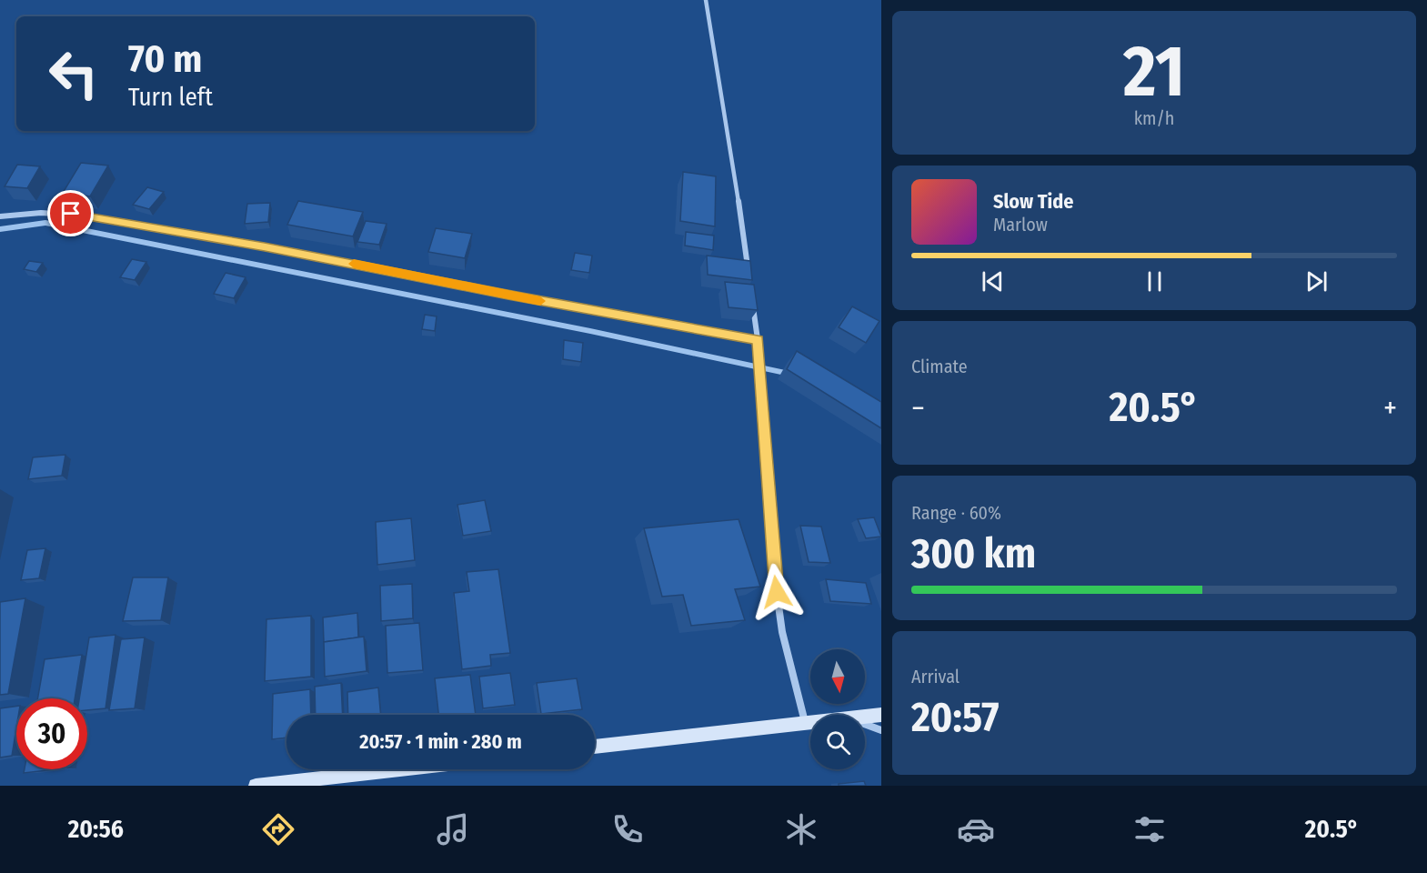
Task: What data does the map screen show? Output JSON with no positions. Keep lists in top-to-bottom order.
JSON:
{
  "north": "bottom",
  "page": {
    "tile": [
      ["21", "km/h"],
      "Climate",
      ["Range · 60%", "300 km"],
      ["Arrival", "20:57"]
    ],
    "turn": ["70 m", "Turn left"],
    "song": ["Slow Tide", "Marlow"],
    "heat": ["−", "20.5°", "+"],
    "limit": "30",
    "trip": "20:57 · 1 min · 280 m",
    "tabs": ["20:56", "20.5°"]
  }
}
